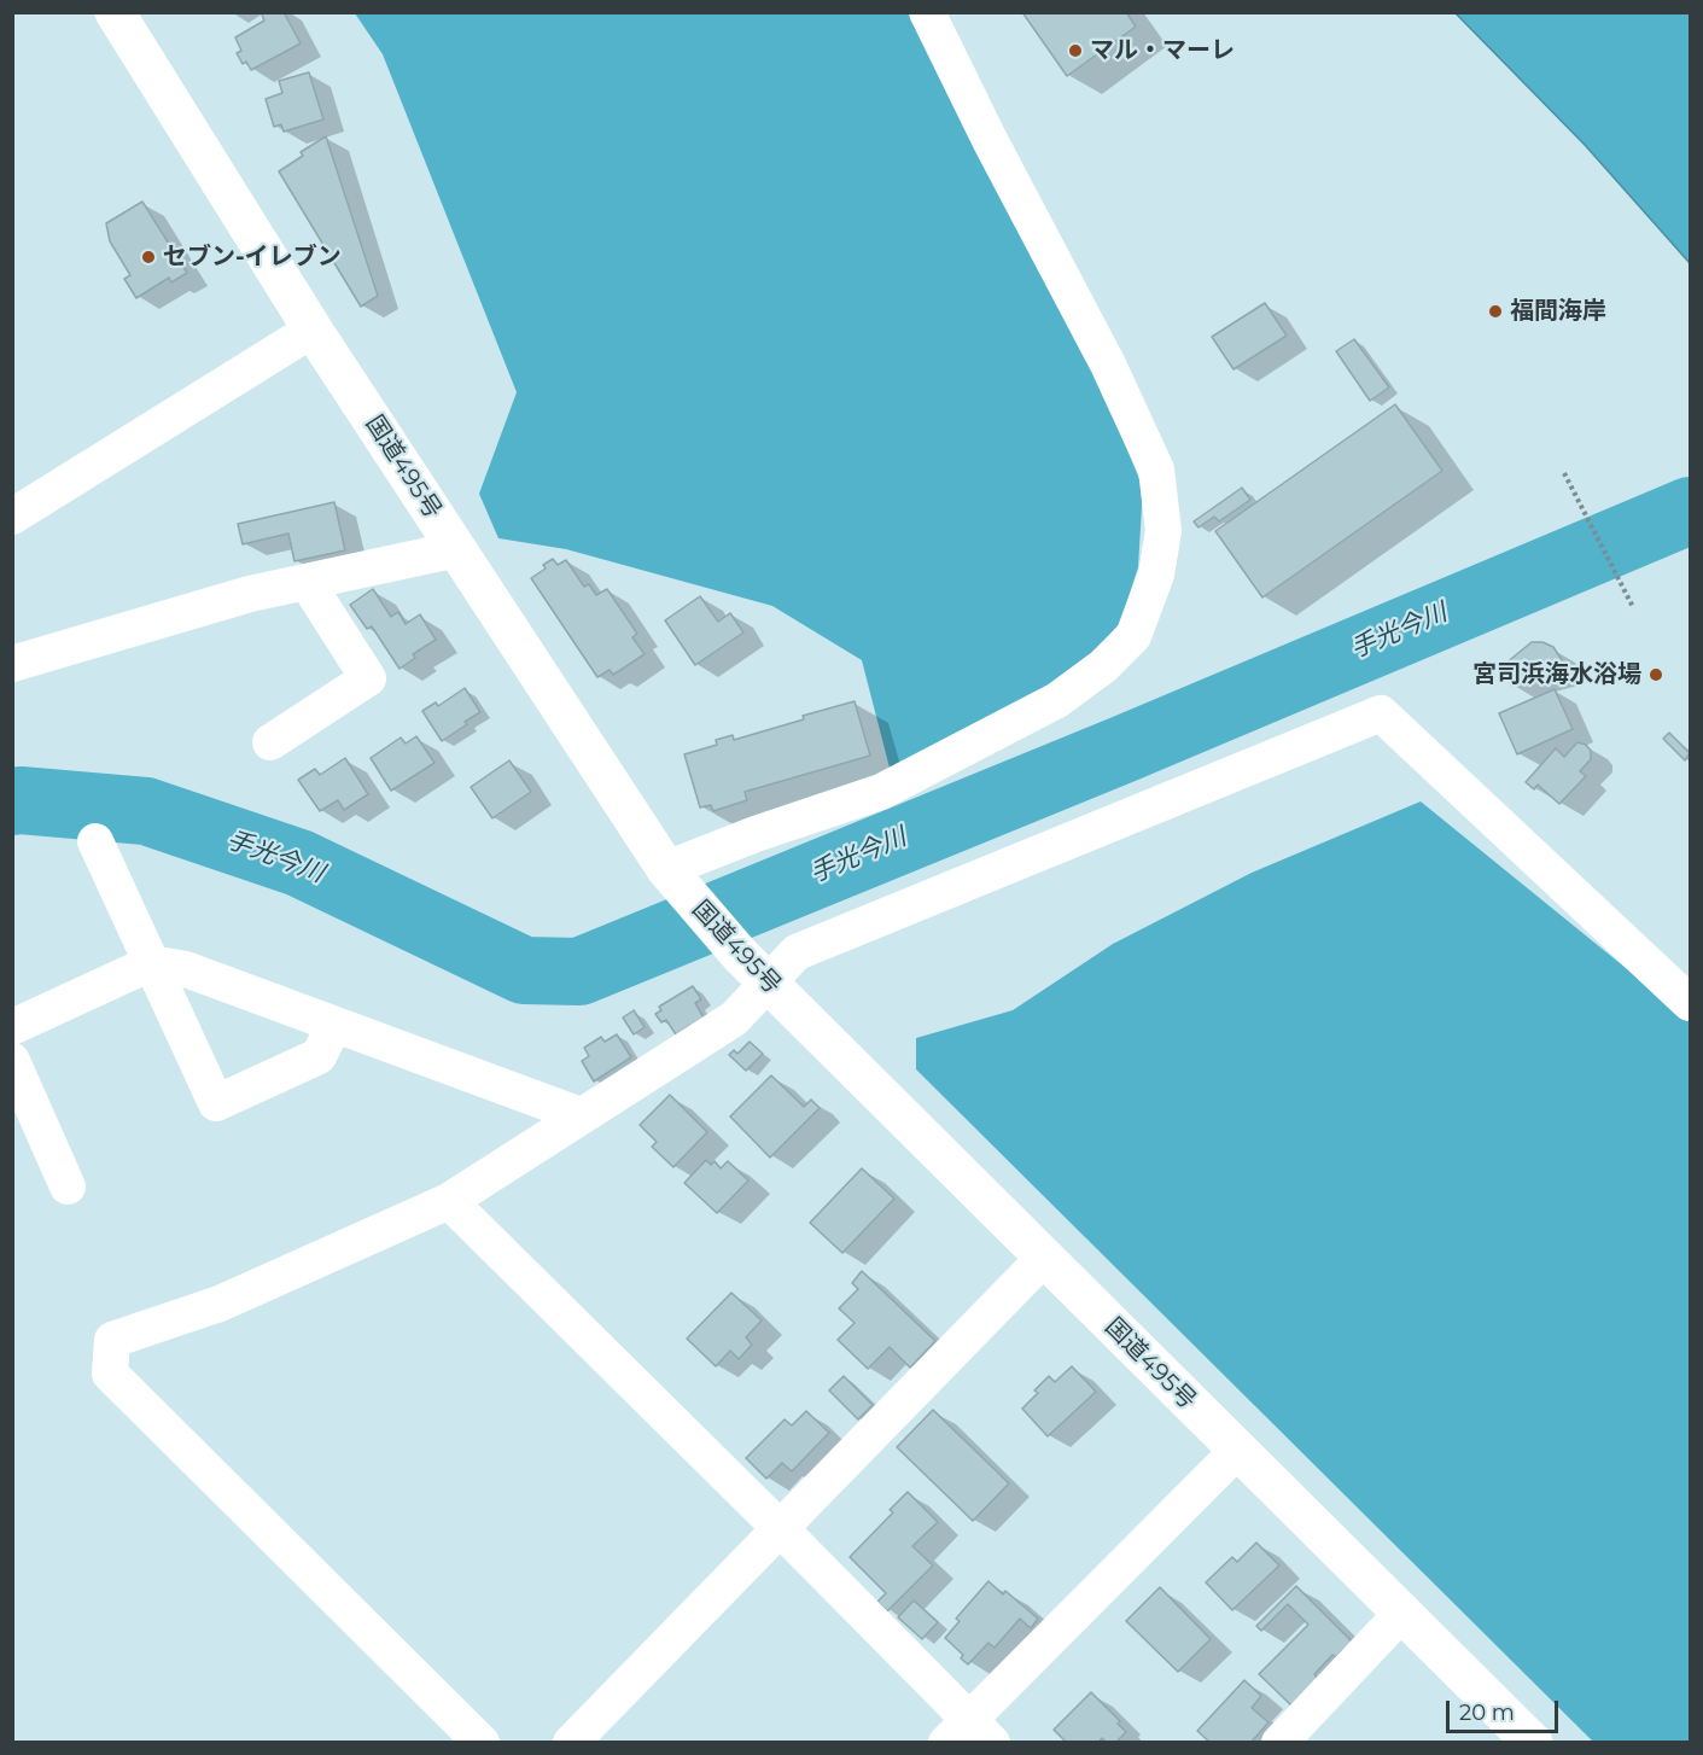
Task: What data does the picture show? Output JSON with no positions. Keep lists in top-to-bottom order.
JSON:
{
  "streets": {
    "highway": ["国道495号"]
  },
  "water": ["手光今川"],
  "places": [
    "マル・マーレ",
    "セブン-イレブン",
    "福間海岸",
    "宮司浜海水浴場"
  ],
  "scale_bar": "20 m"
}
